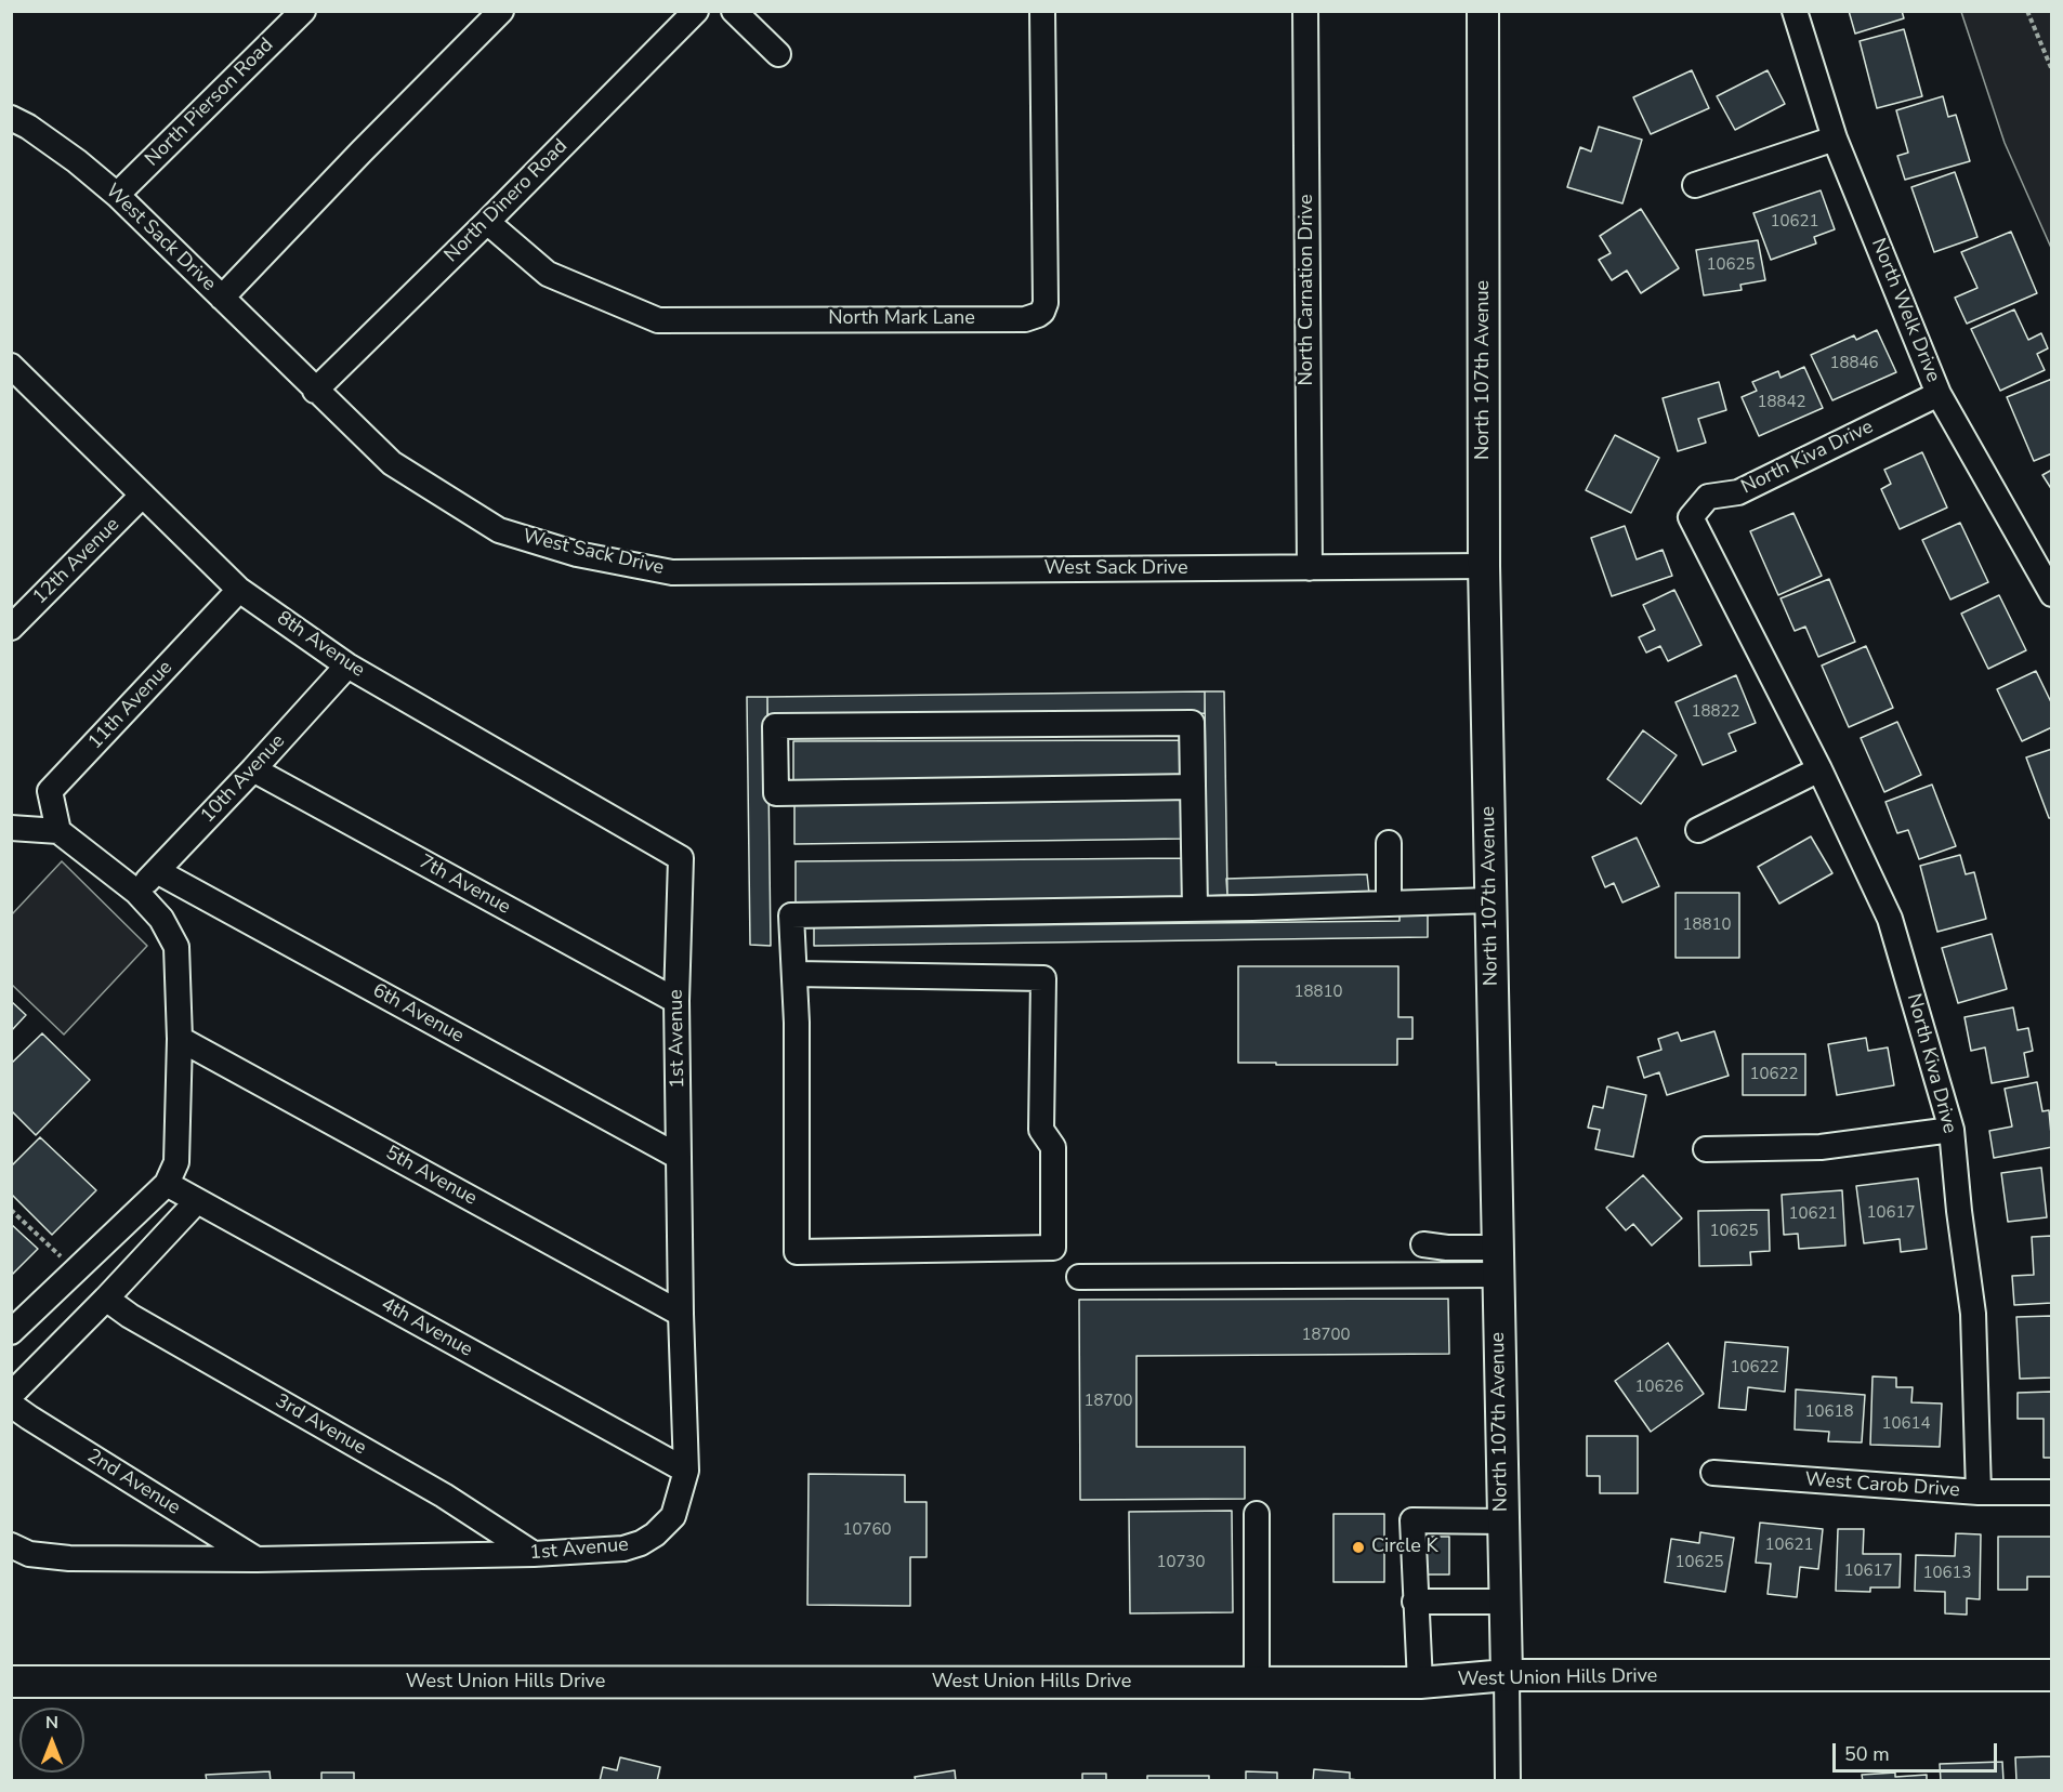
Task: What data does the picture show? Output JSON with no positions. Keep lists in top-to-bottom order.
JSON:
{
  "streets": {
    "main road": ["North 107th Avenue", "West Union Hills Drive"],
    "street": [
      "North Pierson Road",
      "North Dinero Road",
      "West Sack Drive",
      "North Carnation Drive",
      "North Welk Drive",
      "North Mark Lane",
      "North Kiva Drive",
      "12th Avenue",
      "8th Avenue",
      "11th Avenue",
      "10th Avenue",
      "7th Avenue",
      "6th Avenue",
      "1st Avenue",
      "5th Avenue",
      "4th Avenue",
      "3rd Avenue",
      "2nd Avenue",
      "West Carob Drive"
    ]
  },
  "crossings": [
    ["North Pierson Road", "West Sack Drive"],
    ["North Dinero Road", "West Sack Drive"],
    ["North Dinero Road", "North Mark Lane"],
    ["West Sack Drive", "North Carnation Drive"],
    ["West Sack Drive", "North 107th Avenue"],
    ["North Welk Drive", "North Kiva Drive"],
    ["North 107th Avenue", "West Union Hills Drive"],
    ["North Kiva Drive", "West Carob Drive"],
    ["12th Avenue", "8th Avenue"],
    ["8th Avenue", "11th Avenue"],
    ["8th Avenue", "10th Avenue"],
    ["8th Avenue", "1st Avenue"],
    ["10th Avenue", "7th Avenue"],
    ["10th Avenue", "6th Avenue"],
    ["7th Avenue", "1st Avenue"],
    ["6th Avenue", "1st Avenue"],
    ["1st Avenue", "5th Avenue"],
    ["1st Avenue", "4th Avenue"],
    ["1st Avenue", "3rd Avenue"],
    ["1st Avenue", "2nd Avenue"]
  ],
  "places": ["Circle K"],
  "house_numbers": [
    "10621",
    "10625",
    "18846",
    "18842",
    "18822",
    "18810",
    "18810",
    "10622",
    "10617",
    "10621",
    "10625",
    "18700",
    "10622",
    "10626",
    "18700",
    "10618",
    "10614",
    "10760",
    "10621",
    "10730",
    "10625",
    "10617",
    "10613"
  ],
  "scale_bar": "50 m",
  "north": "top"
}
